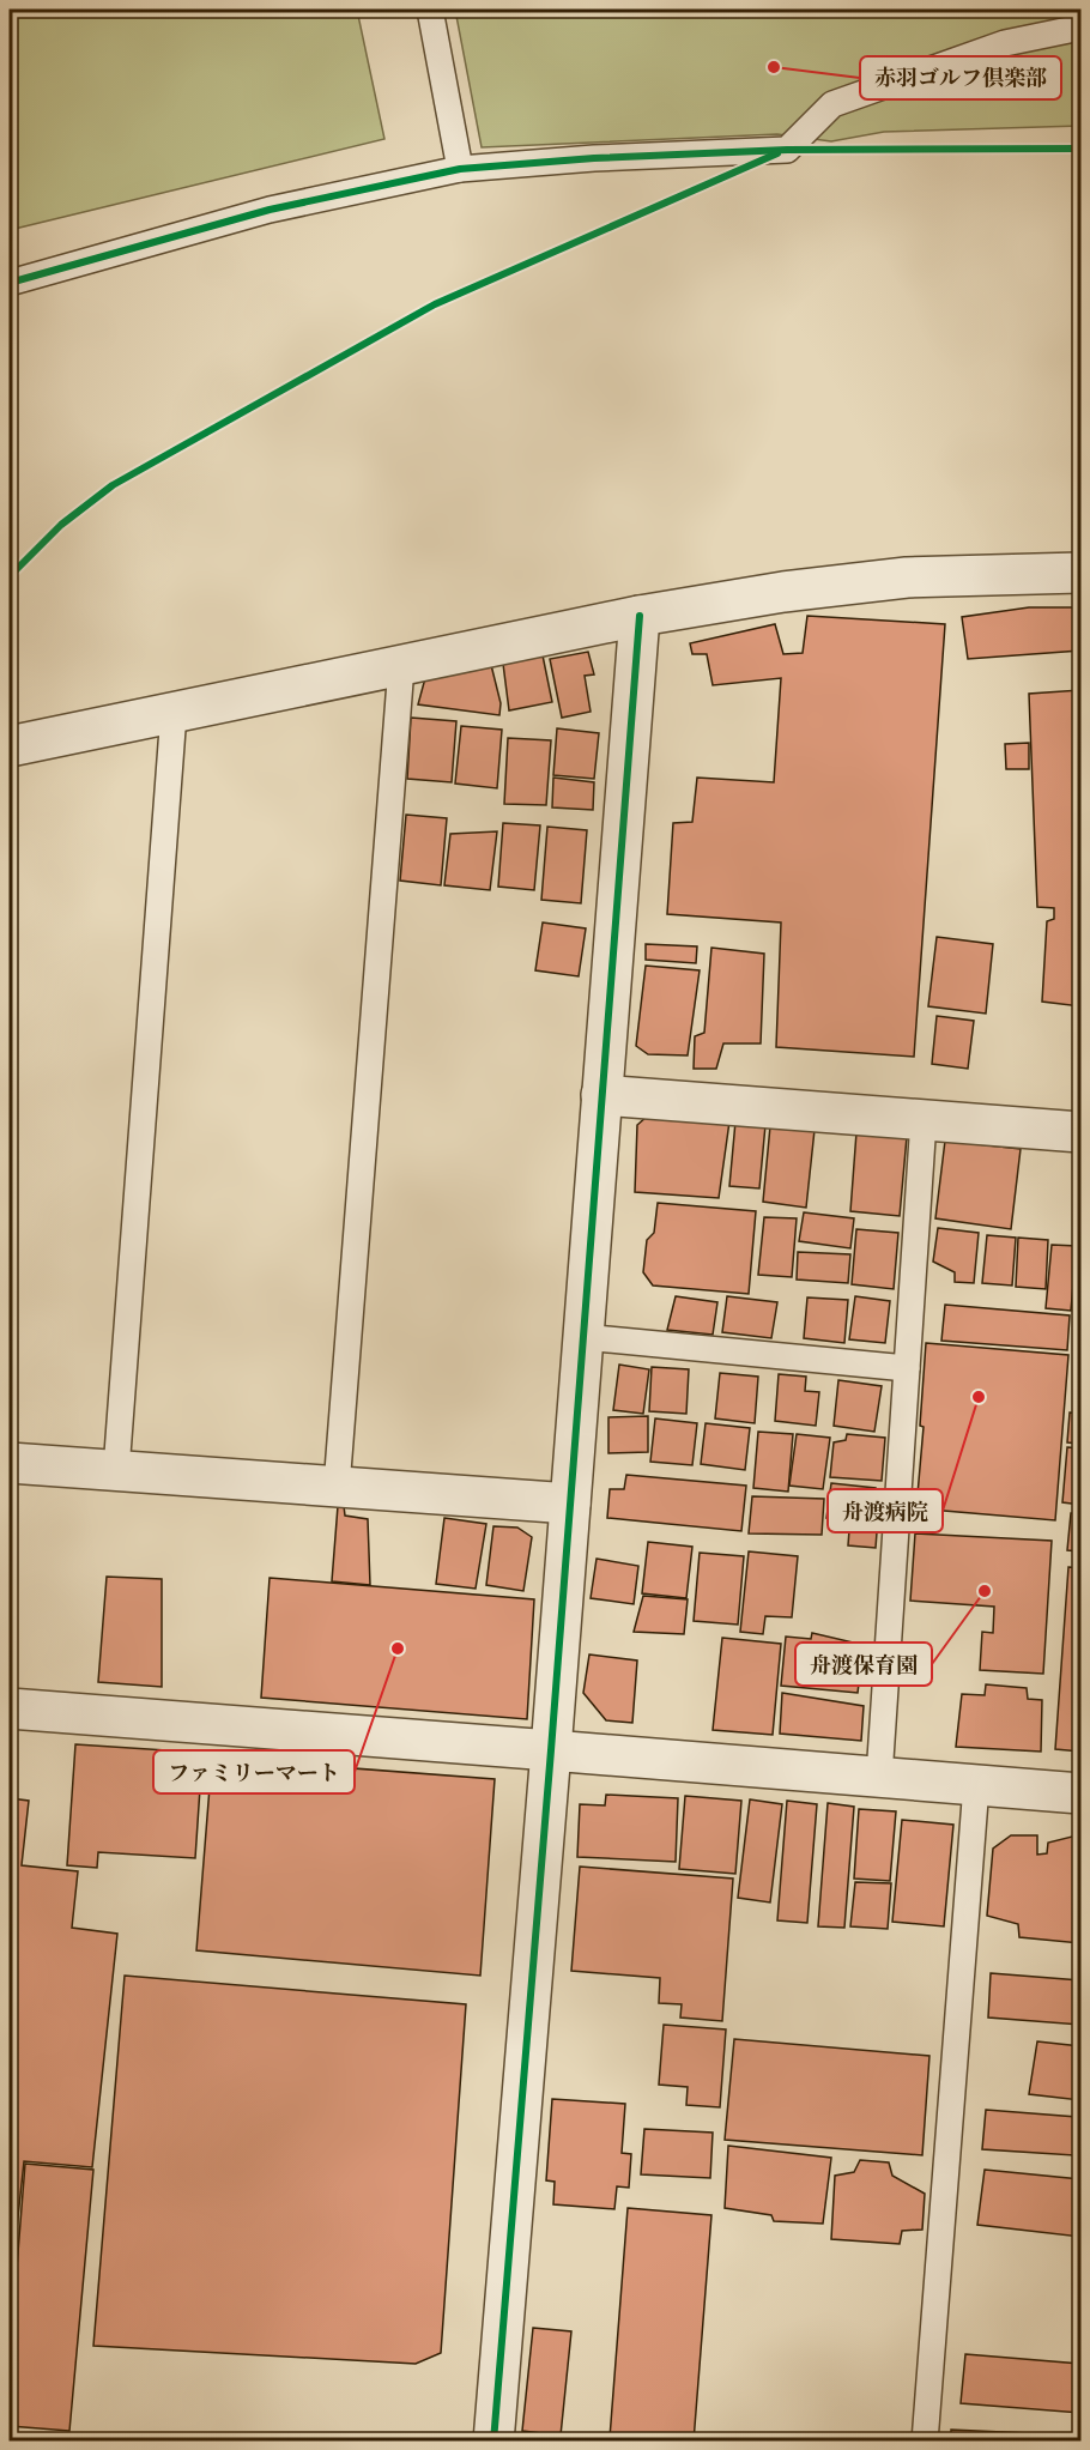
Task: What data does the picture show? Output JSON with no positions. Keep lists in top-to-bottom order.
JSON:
{
  "places": [
    "赤羽ゴルフ倶楽部",
    "舟渡病院",
    "舟渡保育園",
    "ファミリーマート"
  ]
}
